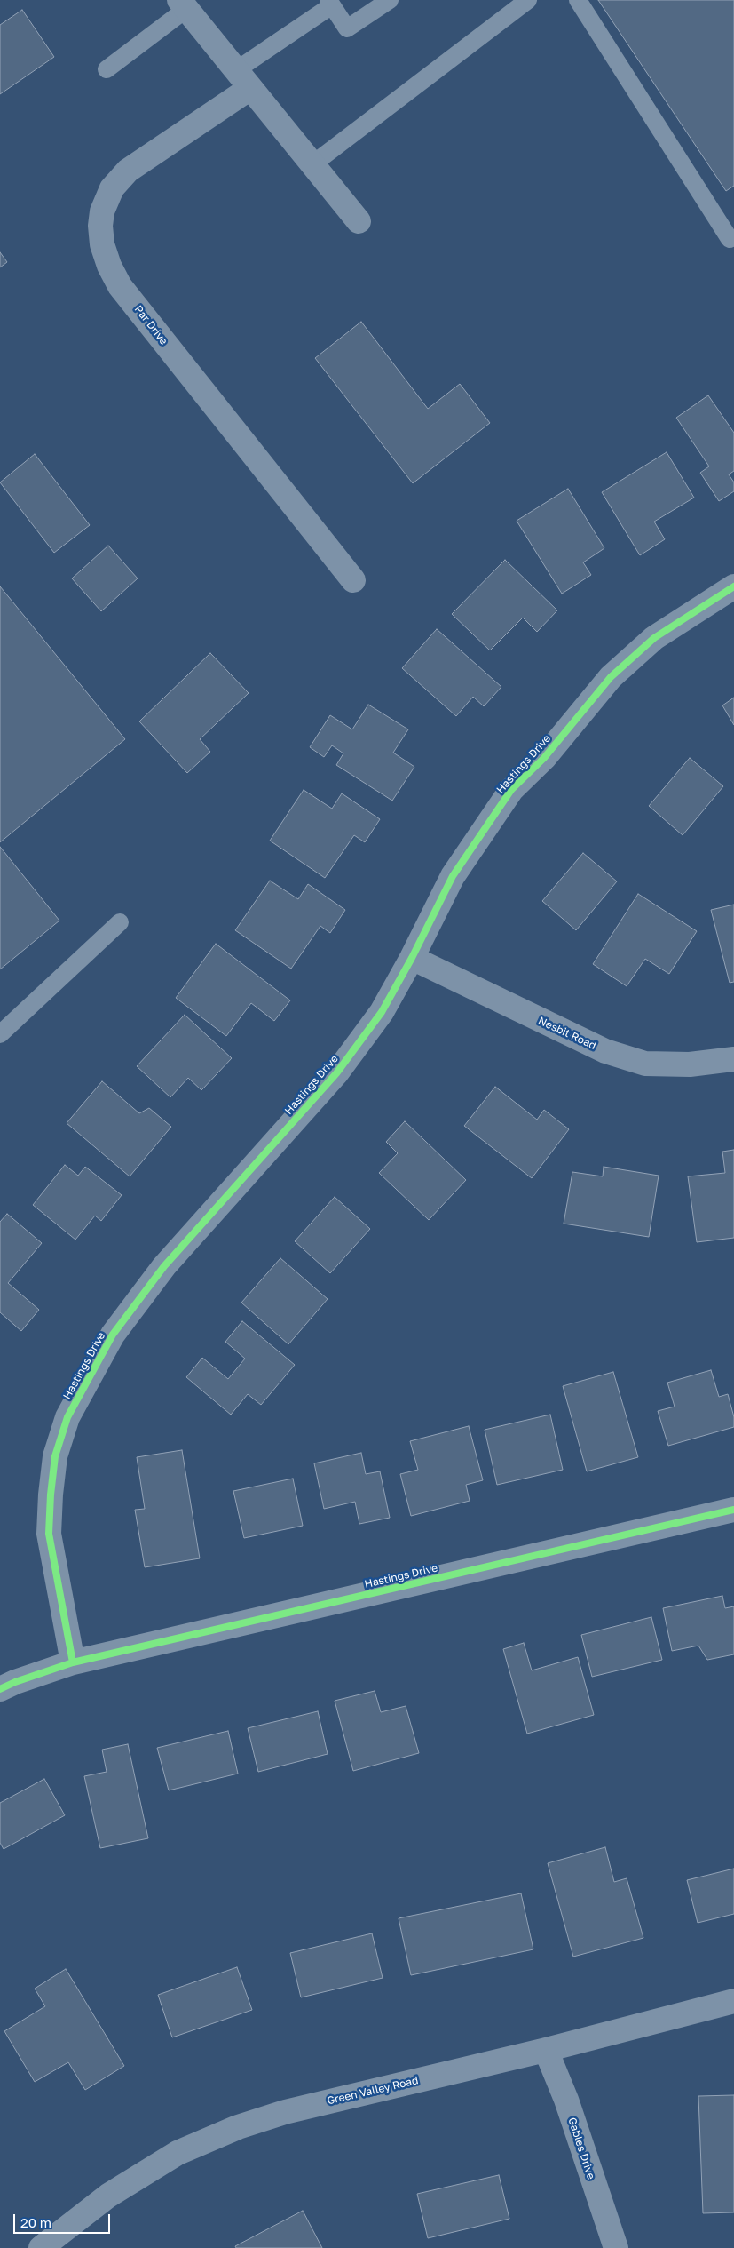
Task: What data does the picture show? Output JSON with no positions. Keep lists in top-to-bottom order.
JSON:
{
  "streets": {
    "street": [
      "Par Drive",
      "Hastings Drive",
      "Nesbit Road",
      "Green Valley Road",
      "Gables Drive"
    ]
  },
  "crossings": [
    ["Hastings Drive", "Nesbit Road"],
    ["Green Valley Road", "Gables Drive"]
  ],
  "scale_bar": "20 m"
}
